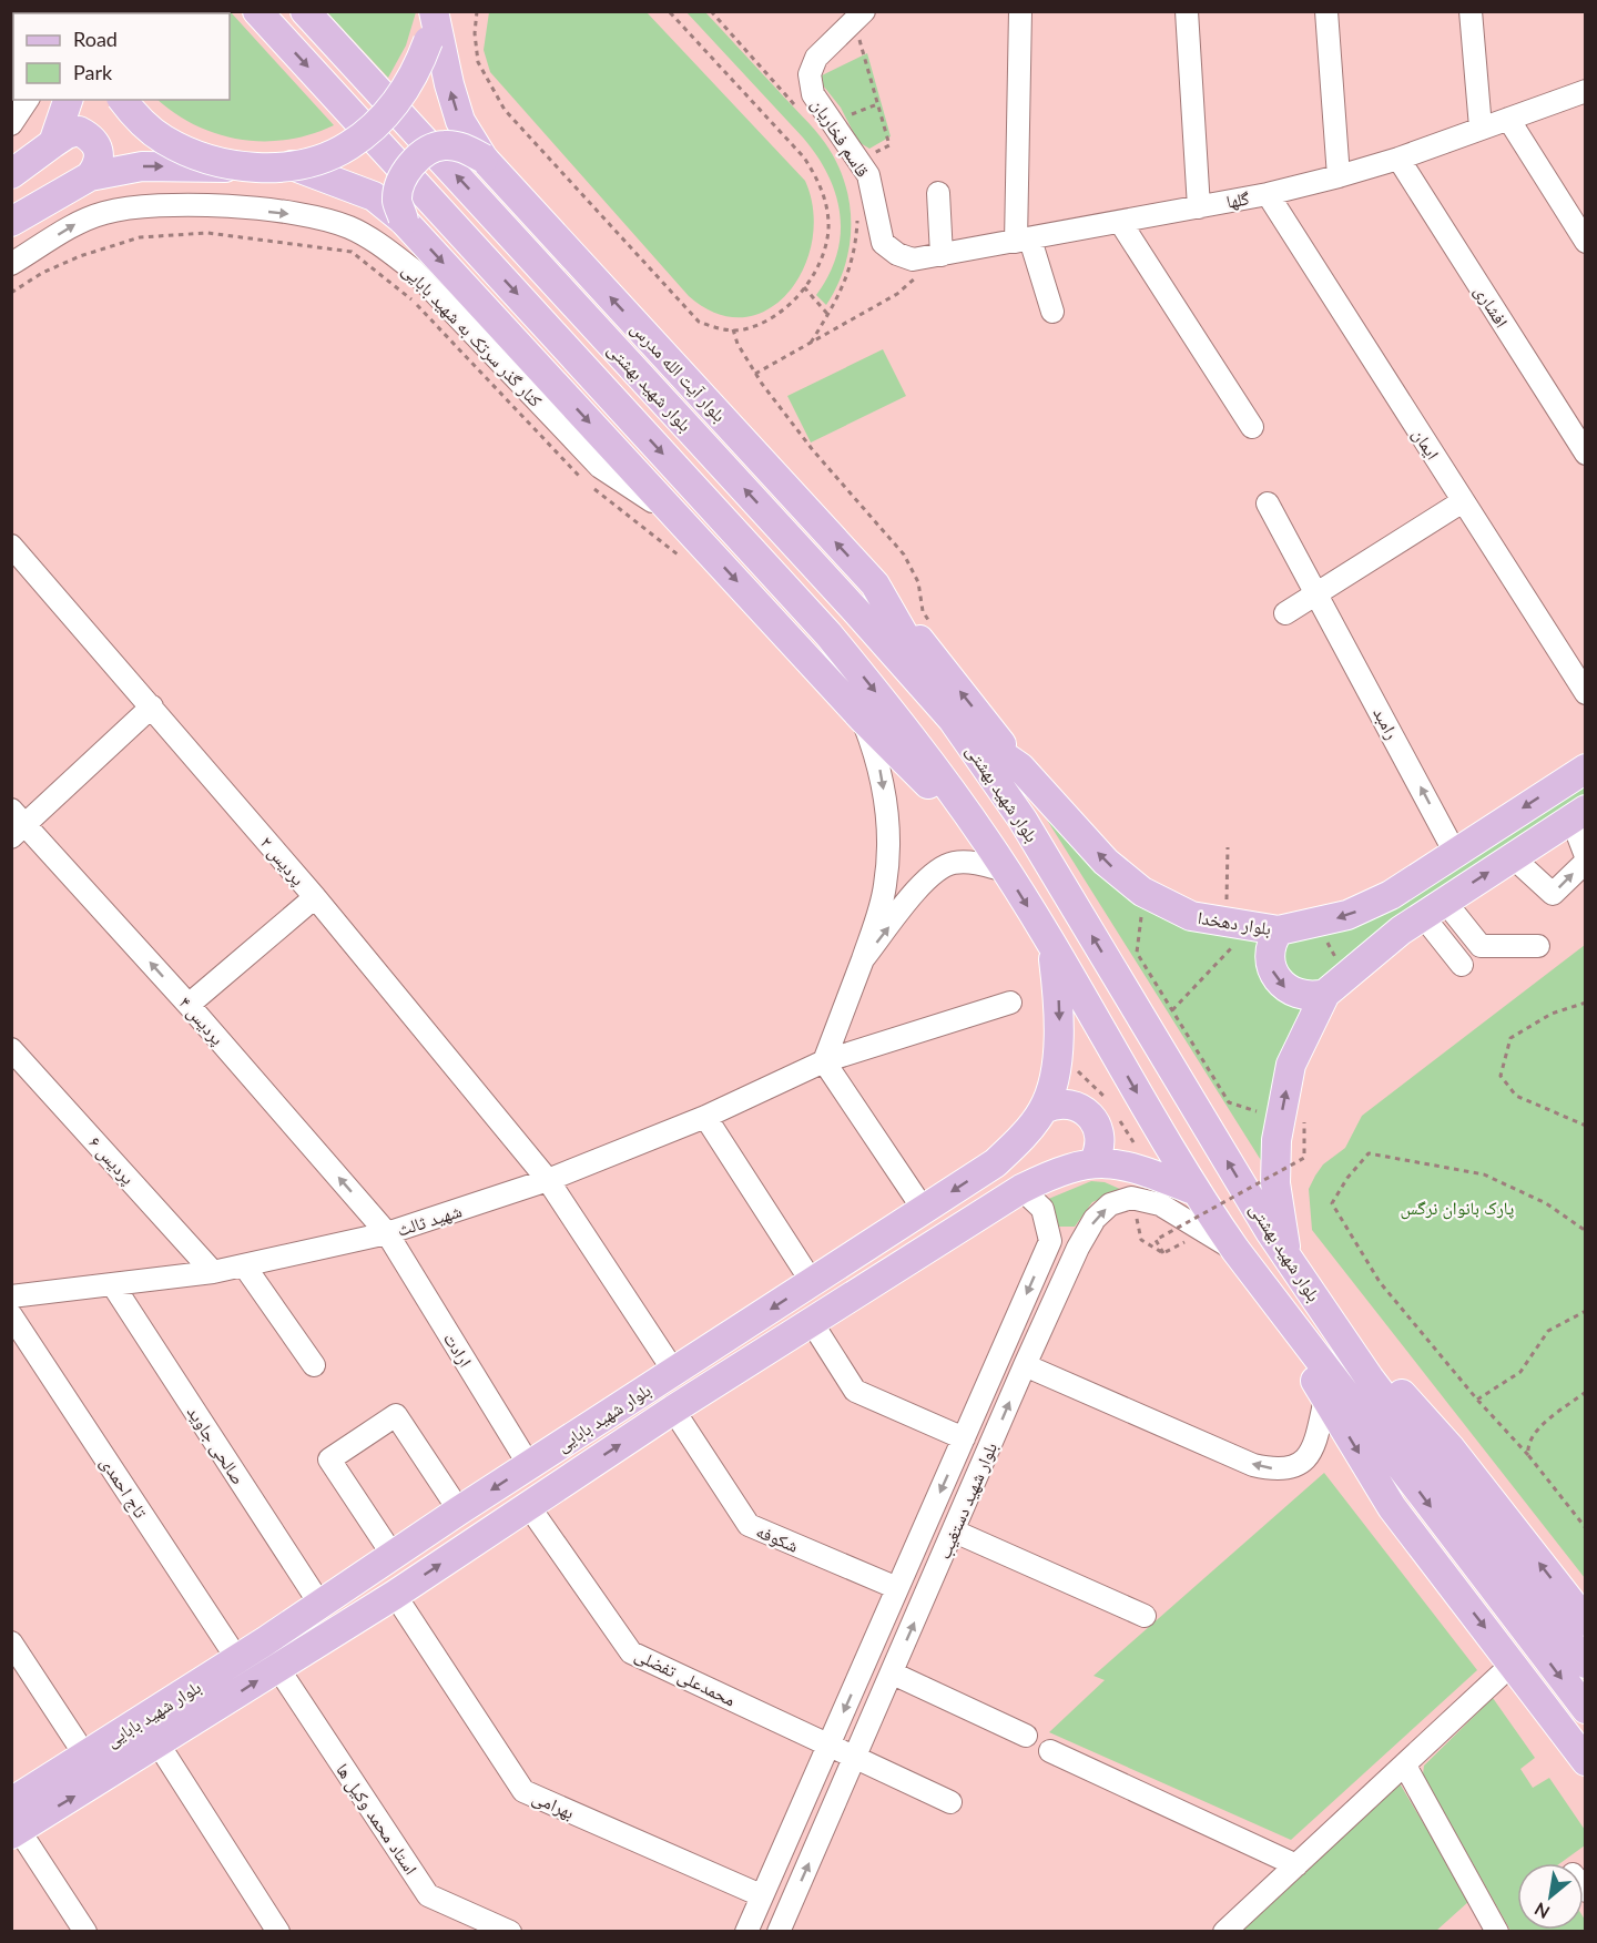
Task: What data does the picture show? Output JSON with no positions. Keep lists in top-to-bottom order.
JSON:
{
  "streets": {
    "main road": [
      "بلوار آیت الله مدرس",
      "بلوار شهید بهشتی",
      "بلوار دهخدا",
      "بلوار شهید بابایی"
    ],
    "street": [
      "قاسم فخاریان",
      "گلها",
      "افشاری",
      "کنار گذر سرتک به شهید بابایی",
      "ایمان",
      "رامبد",
      "پردیس ۲",
      "پردیس ۴",
      "پردیس ۶",
      "شهید ثالث",
      "ارادت",
      "صالحی جاوید",
      "تاج احمدی",
      "بلوار شهید دستغیب",
      "شکوفه",
      "محمدعلی تفضلی",
      "بهرامی",
      "استاد محمد وکیل ها"
    ]
  },
  "crossings": [
    ["قاسم فخاریان", "گلها"],
    ["گلها", "افشاری"],
    ["گلها", "ایمان"],
    ["بلوار آیت الله مدرس", "بلوار شهید بهشتی"],
    ["بلوار آیت الله مدرس", "بلوار دهخدا"],
    ["بلوار شهید بهشتی", "بلوار دهخدا"],
    ["بلوار شهید بهشتی", "بلوار شهید بابایی"],
    ["بلوار شهید بهشتی", "بلوار شهید دستغیب"],
    ["رامبد", "بلوار دهخدا"],
    ["پردیس ۲", "شهید ثالث"],
    ["پردیس ۲", "بلوار شهید بابایی"],
    ["پردیس ۴", "شهید ثالث"],
    ["پردیس ۴", "ارادت"],
    ["پردیس ۶", "شهید ثالث"],
    ["شهید ثالث", "ارادت"],
    ["شهید ثالث", "صالحی جاوید"],
    ["ارادت", "بلوار شهید بابایی"],
    ["بلوار شهید بابایی", "صالحی جاوید"],
    ["بلوار شهید بابایی", "تاج احمدی"],
    ["بلوار شهید بابایی", "شکوفه"],
    ["بلوار شهید بابایی", "محمدعلی تفضلی"],
    ["بلوار شهید بابایی", "بهرامی"],
    ["بلوار شهید بابایی", "استاد محمد وکیل ها"],
    ["بلوار شهید دستغیب", "شکوفه"],
    ["بلوار شهید دستغیب", "محمدعلی تفضلی"],
    ["بلوار شهید دستغیب", "بهرامی"]
  ],
  "one_way": [
    "کنار گذر سرتک به شهید بابایی",
    "رامبد",
    "بلوار دهخدا",
    "پردیس ۴"
  ],
  "parks": ["پارک بانوان نرگس"],
  "legend": ["Road", "Park"],
  "north": "bottom left"
}
